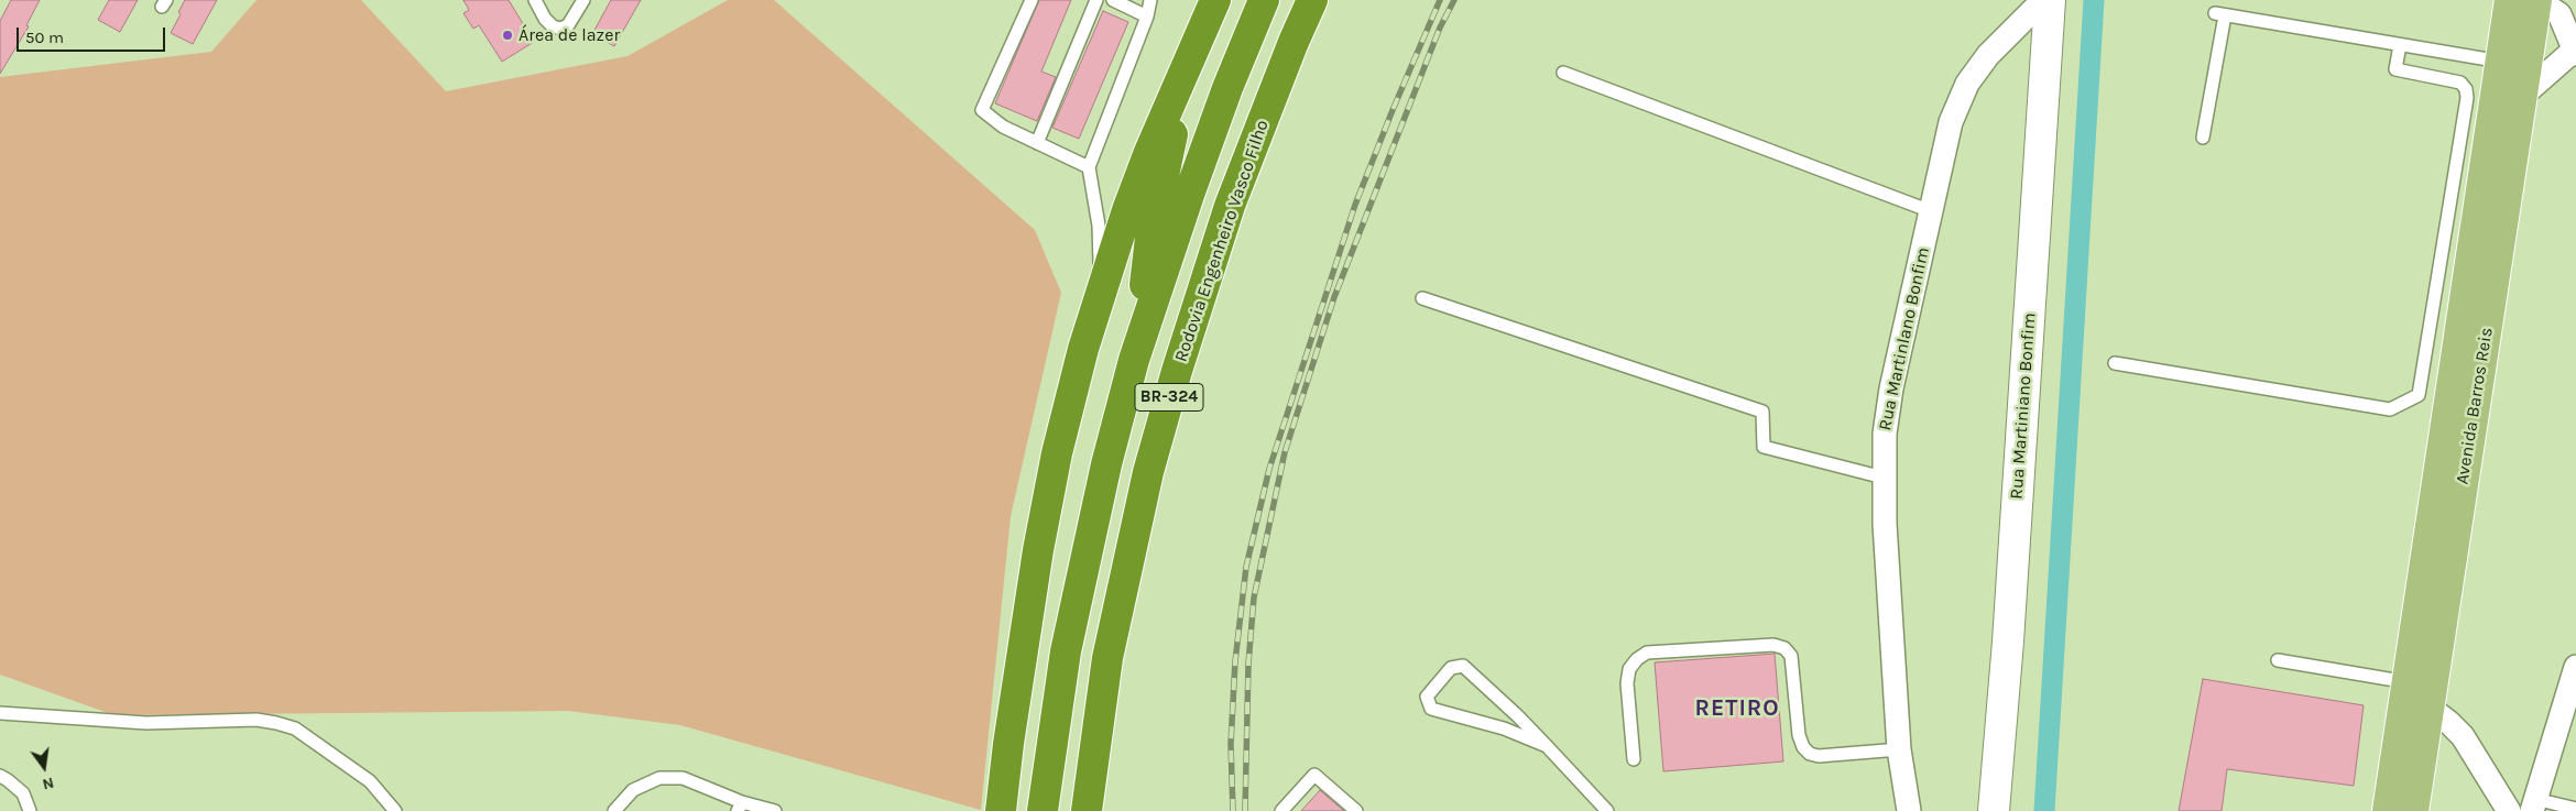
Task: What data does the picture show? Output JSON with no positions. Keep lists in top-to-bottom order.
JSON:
{
  "streets": {
    "highway": ["Rodovia Engenheiro Vasco Filho", "BR-324"],
    "main road": ["Avenida Barros Reis"],
    "street": ["Rua Martinlano Bonfim", "Rua Martiniano Bonfim"]
  },
  "districts": ["RETIRO"],
  "places": ["Área de lazer"],
  "scale_bar": "50 m",
  "north": "bottom"
}
